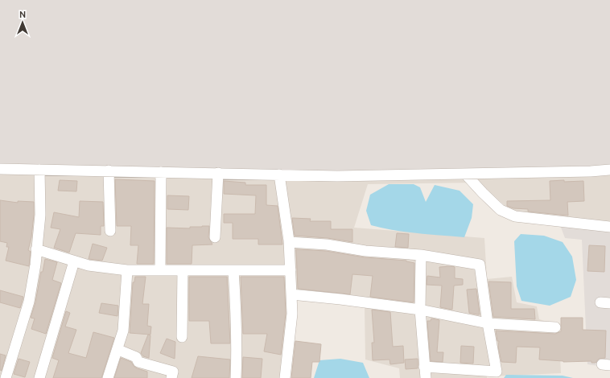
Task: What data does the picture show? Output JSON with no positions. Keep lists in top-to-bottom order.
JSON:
{
  "north": "top"
}
